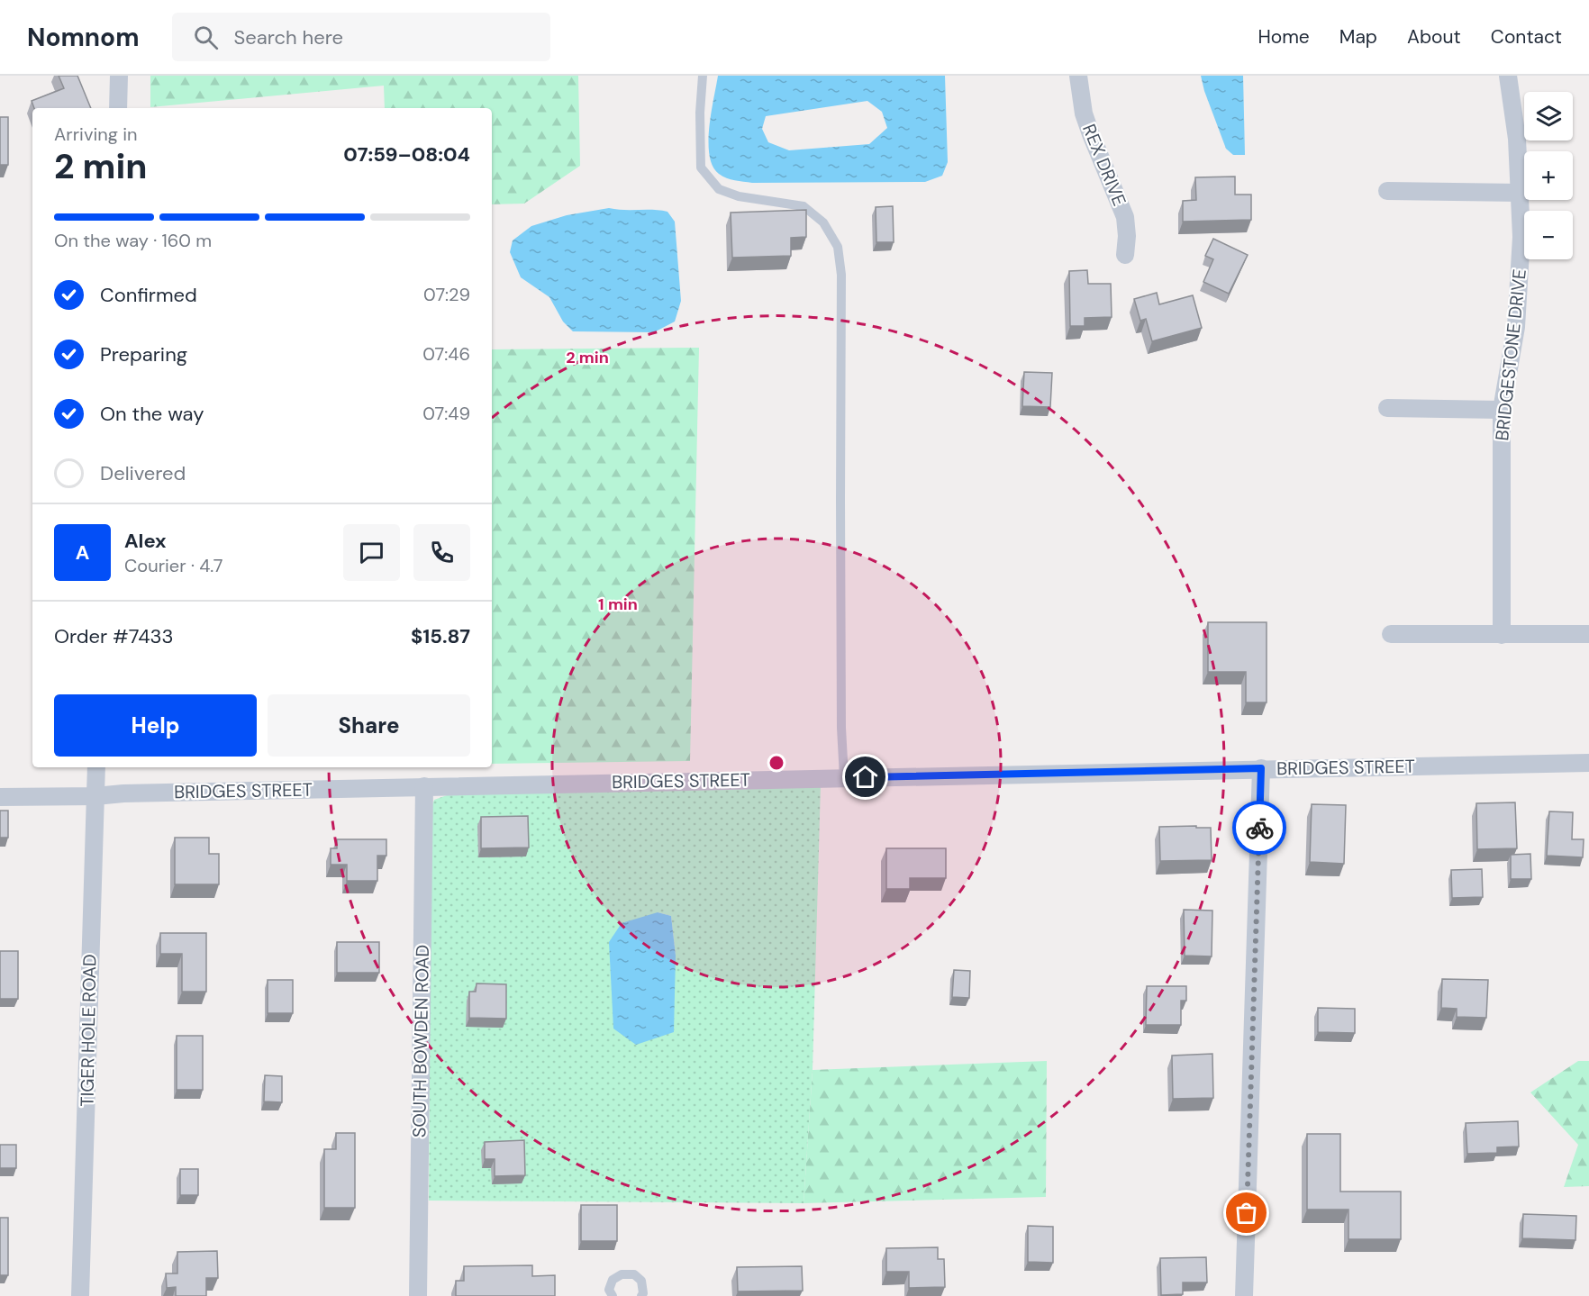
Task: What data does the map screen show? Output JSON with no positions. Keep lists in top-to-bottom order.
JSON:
{
  "streets": {
    "street": [
      "REX DRIVE",
      "BRIDGESTONE DRIVE",
      "BRIDGES STREET",
      "TIGER HOLE ROAD",
      "SOUTH BOWDEN ROAD"
    ]
  },
  "crossings": [
    ["BRIDGES STREET", "TIGER HOLE ROAD"],
    ["BRIDGES STREET", "SOUTH BOWDEN ROAD"]
  ],
  "page": {
    "header": "Nomnom",
    "search": "Search here",
    "nav": [
      "Home",
      "Map",
      "About",
      "Contact"
    ],
    "map_buttons": ["+", "−"],
    "heading": ["2 min", "Arriving in", "07:59–08:04"],
    "panel": [
      "Alex",
      "Courier · 4.7",
      "Order #7433",
      "$15.87"
    ],
    "bar": "On the way · 160 m",
    "list": [
      ["Confirmed", "07:29"],
      ["Preparing", "07:46"],
      ["On the way", "07:49"],
      "Delivered"
    ],
    "round": "A",
    "buttons": ["Help", "Share"]
  },
  "rings": ["2 min", "1 min"]
}
